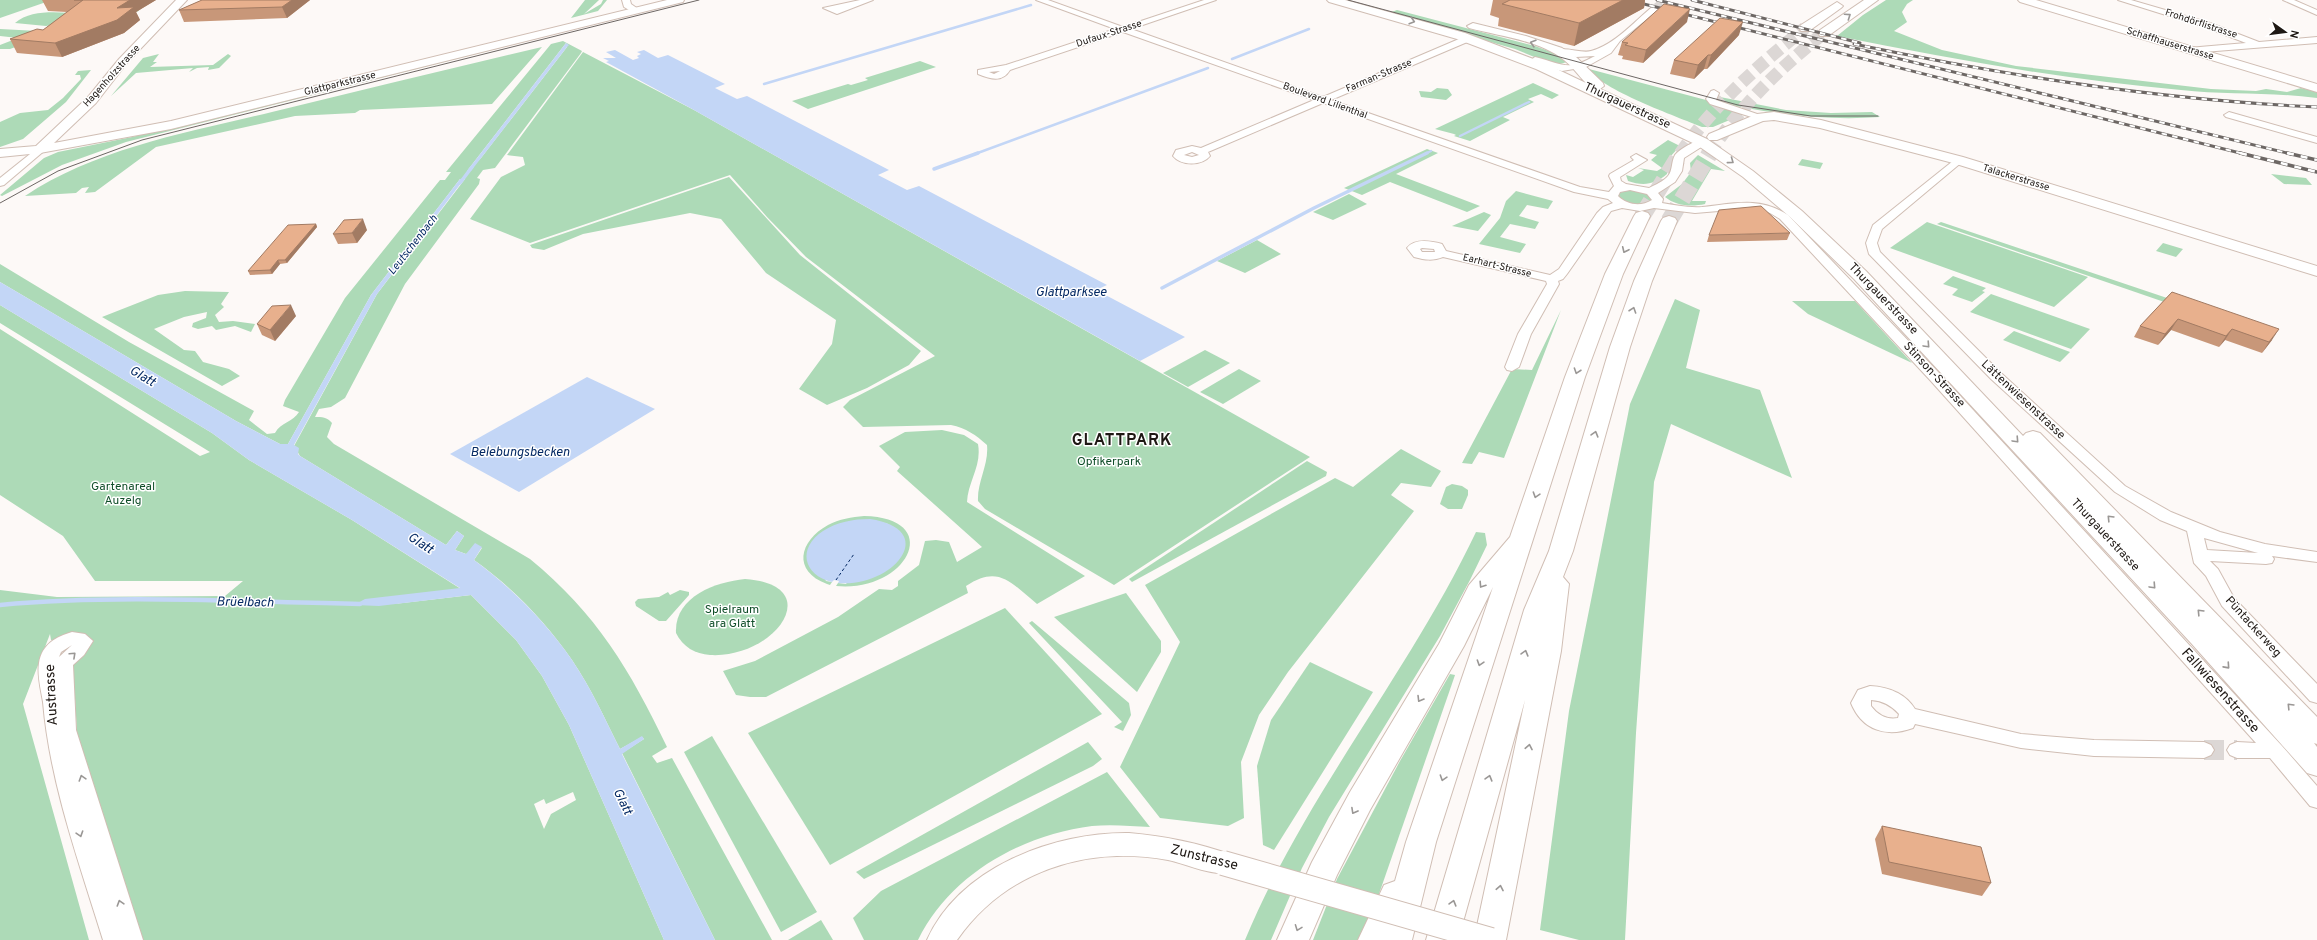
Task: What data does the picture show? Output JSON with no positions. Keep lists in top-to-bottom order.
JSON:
{
  "streets": {
    "main road": ["Schaffhauserstrasse", "Thurgauerstrasse"],
    "street": [
      "Frohdörflistrasse",
      "Dufaux-Strasse",
      "Hagenholzstrasse",
      "Farman-Strasse",
      "Glattparkstrasse",
      "Boulevard Lilienthal",
      "Talackerstrasse",
      "Earhart-Strasse",
      "Stinson-Strasse",
      "Lättenwiesenstrasse",
      "Püntackerweg",
      "Fallwiesenstrasse",
      "Austrasse",
      "Zunstrasse"
    ]
  },
  "crossings": [
    ["Dufaux-Strasse", "Boulevard Lilienthal"],
    ["Hagenholzstrasse", "Glattparkstrasse"],
    ["Farman-Strasse", "Boulevard Lilienthal"],
    ["Farman-Strasse", "Thurgauerstrasse"],
    ["Thurgauerstrasse", "Talackerstrasse"],
    ["Talackerstrasse", "Lättenwiesenstrasse"],
    ["Stinson-Strasse", "Fallwiesenstrasse"],
    ["Lättenwiesenstrasse", "Püntackerweg"]
  ],
  "districts": ["GLATTPARK"],
  "water": [
    "Leutschenbach",
    "Glattparksee",
    "Glatt",
    "Belebungsbecken",
    "Brüelbach"
  ],
  "parks": ["Opfikerpark", "Gartenareal Auzelg", "Spielraum ara Glatt"],
  "north": "right"
}
